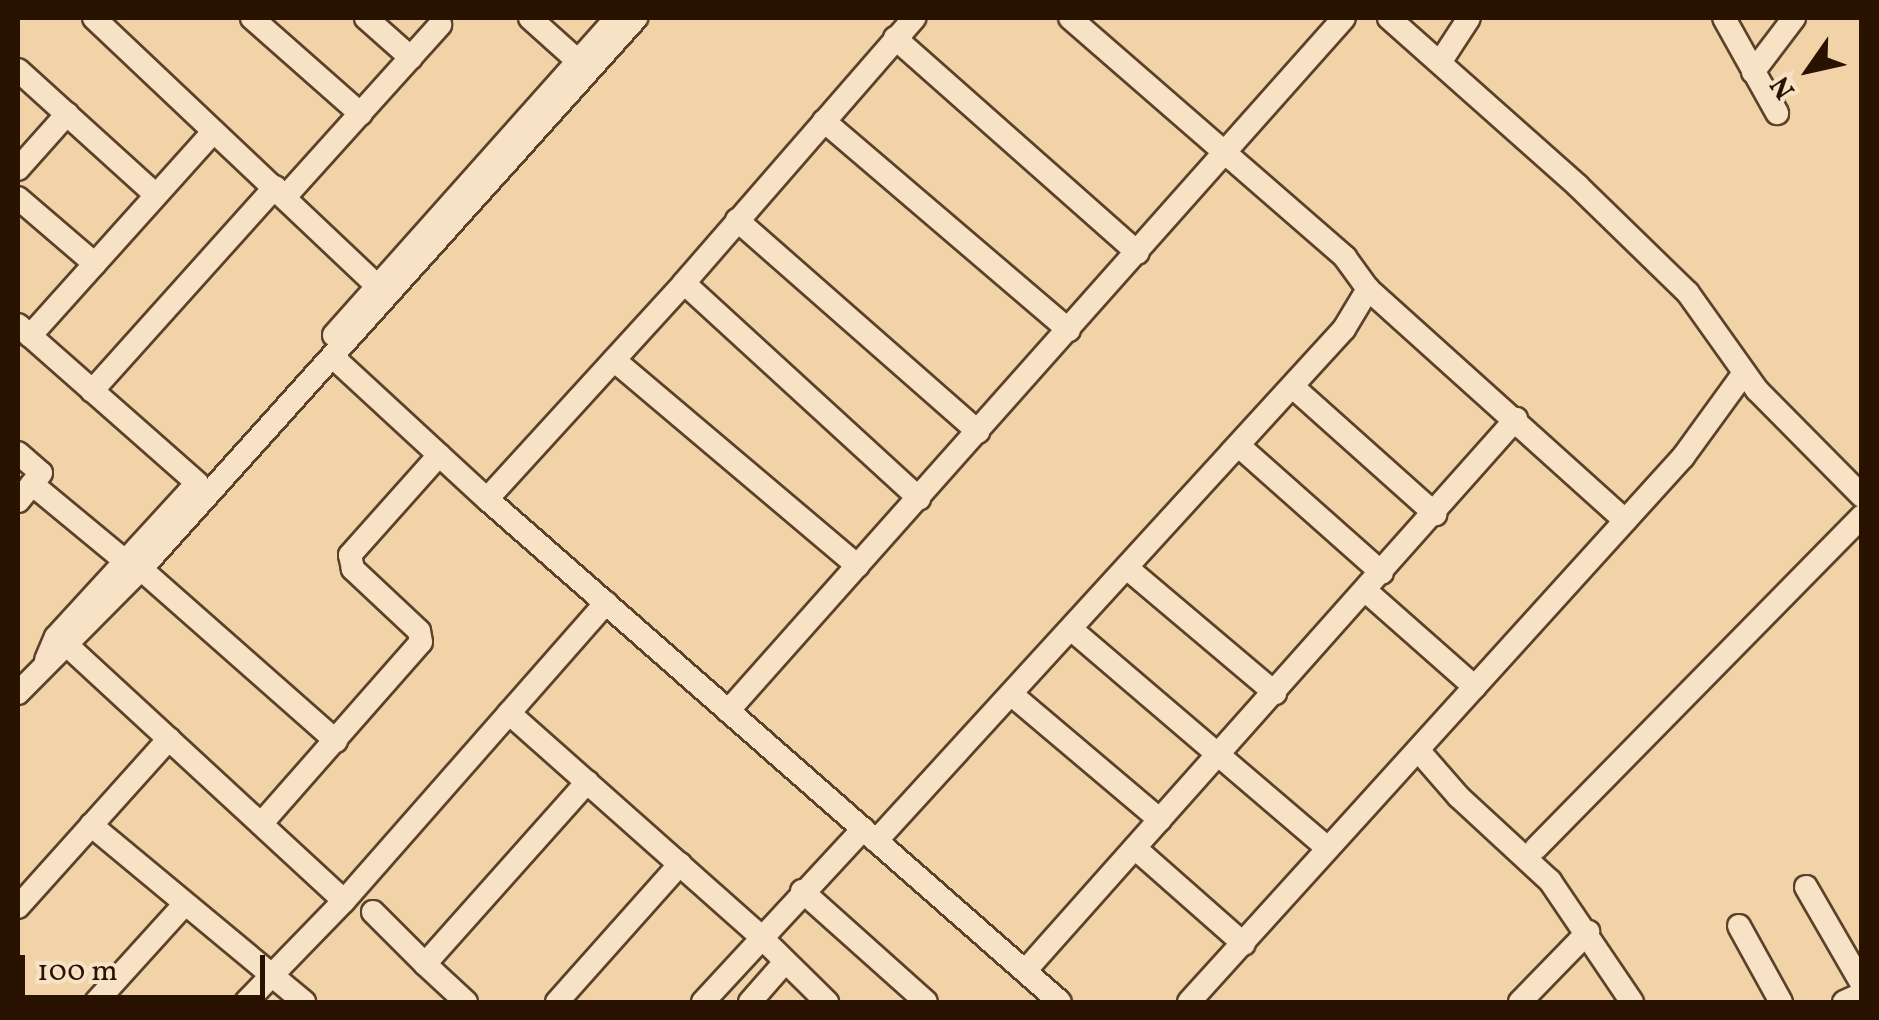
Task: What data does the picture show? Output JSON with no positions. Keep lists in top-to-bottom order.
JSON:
{
  "scale_bar": "100 m",
  "north": "bottom left"
}
